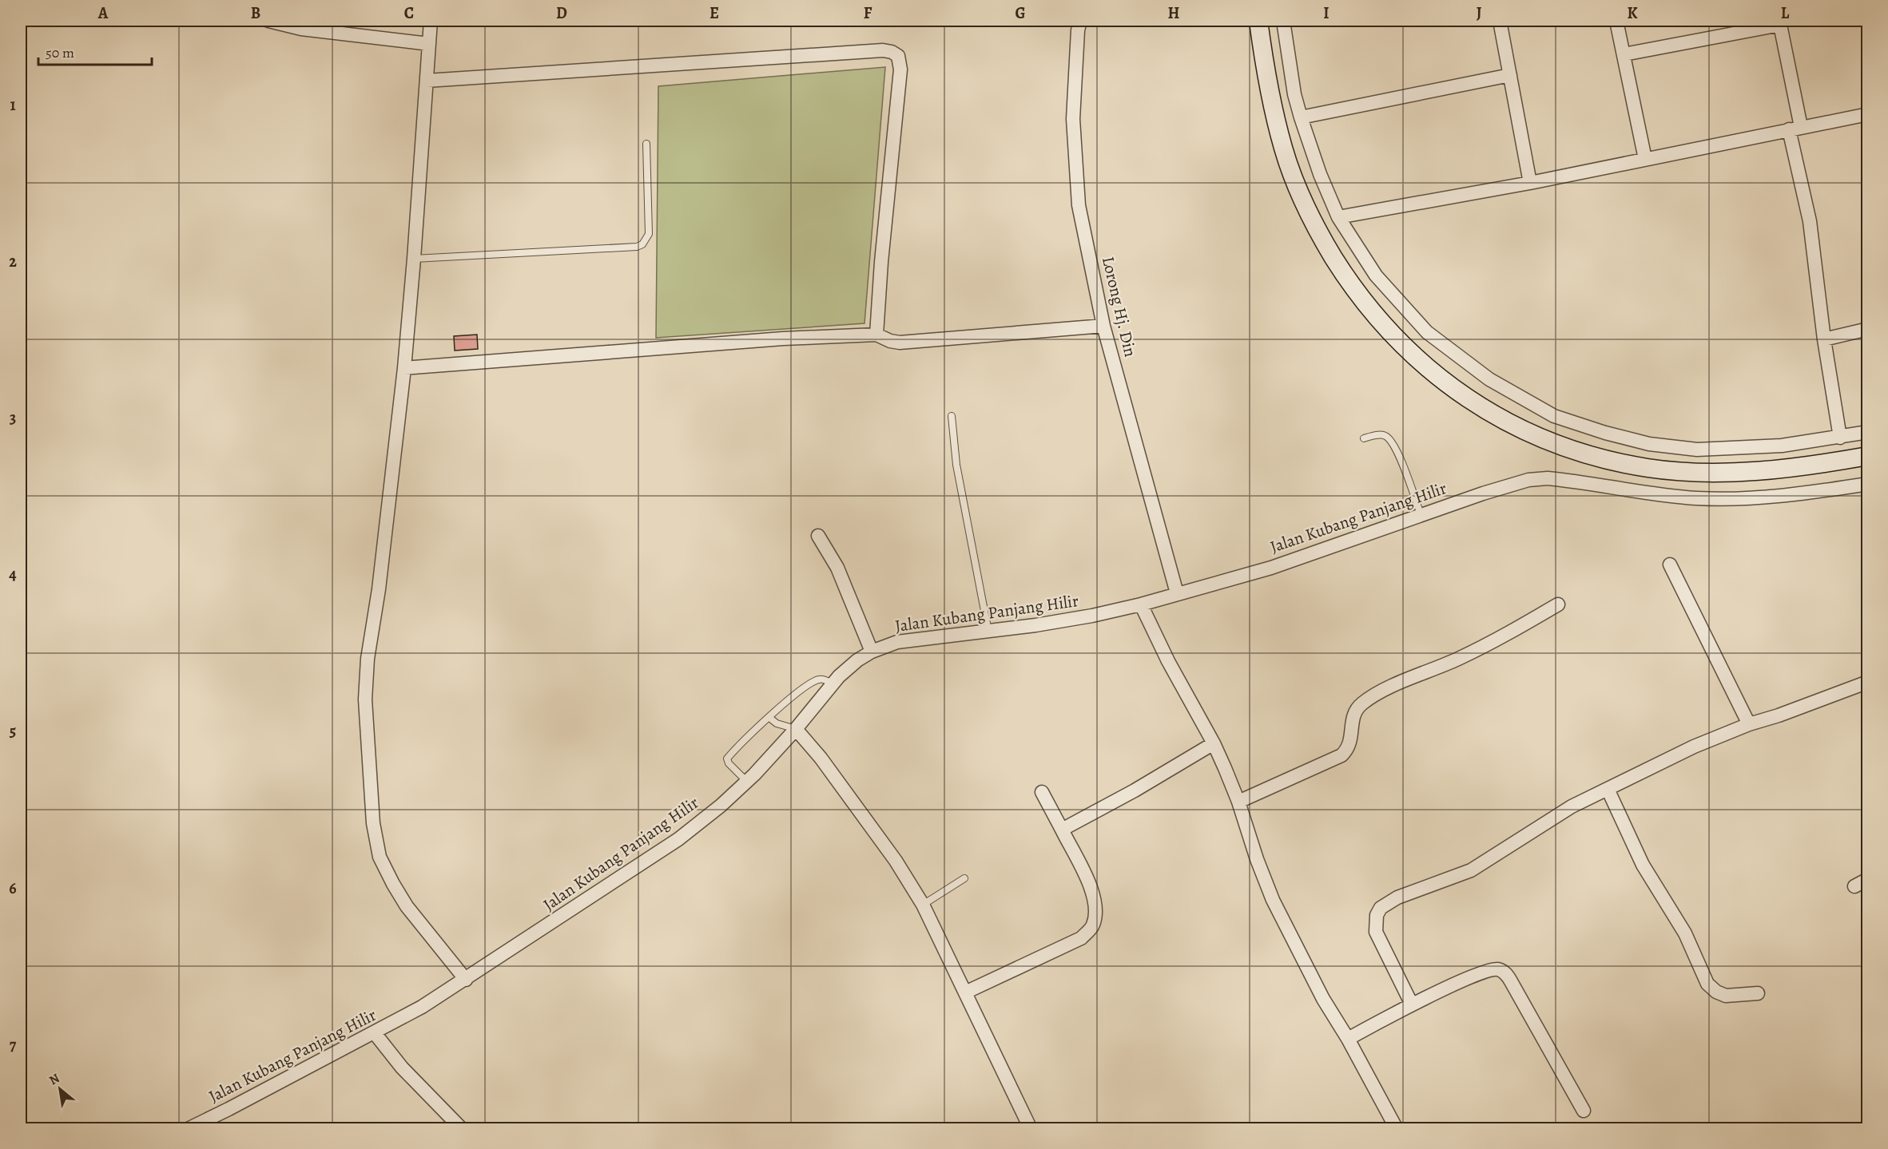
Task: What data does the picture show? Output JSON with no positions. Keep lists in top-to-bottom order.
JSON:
{
  "streets": {
    "street": ["Lorong Hj. Din", "Jalan Kubang Panjang Hilir"]
  },
  "crossings": [
    ["Lorong Hj. Din", "Jalan Kubang Panjang Hilir"]
  ],
  "scale_bar": "50 m",
  "north": "top left",
  "grid": {
    "columns": [
      "A",
      "B",
      "C",
      "D",
      "E",
      "F",
      "G",
      "H",
      "I",
      "J",
      "K",
      "L"
    ],
    "rows": [
      "1",
      "2",
      "3",
      "4",
      "5",
      "6",
      "7"
    ]
  }
}
